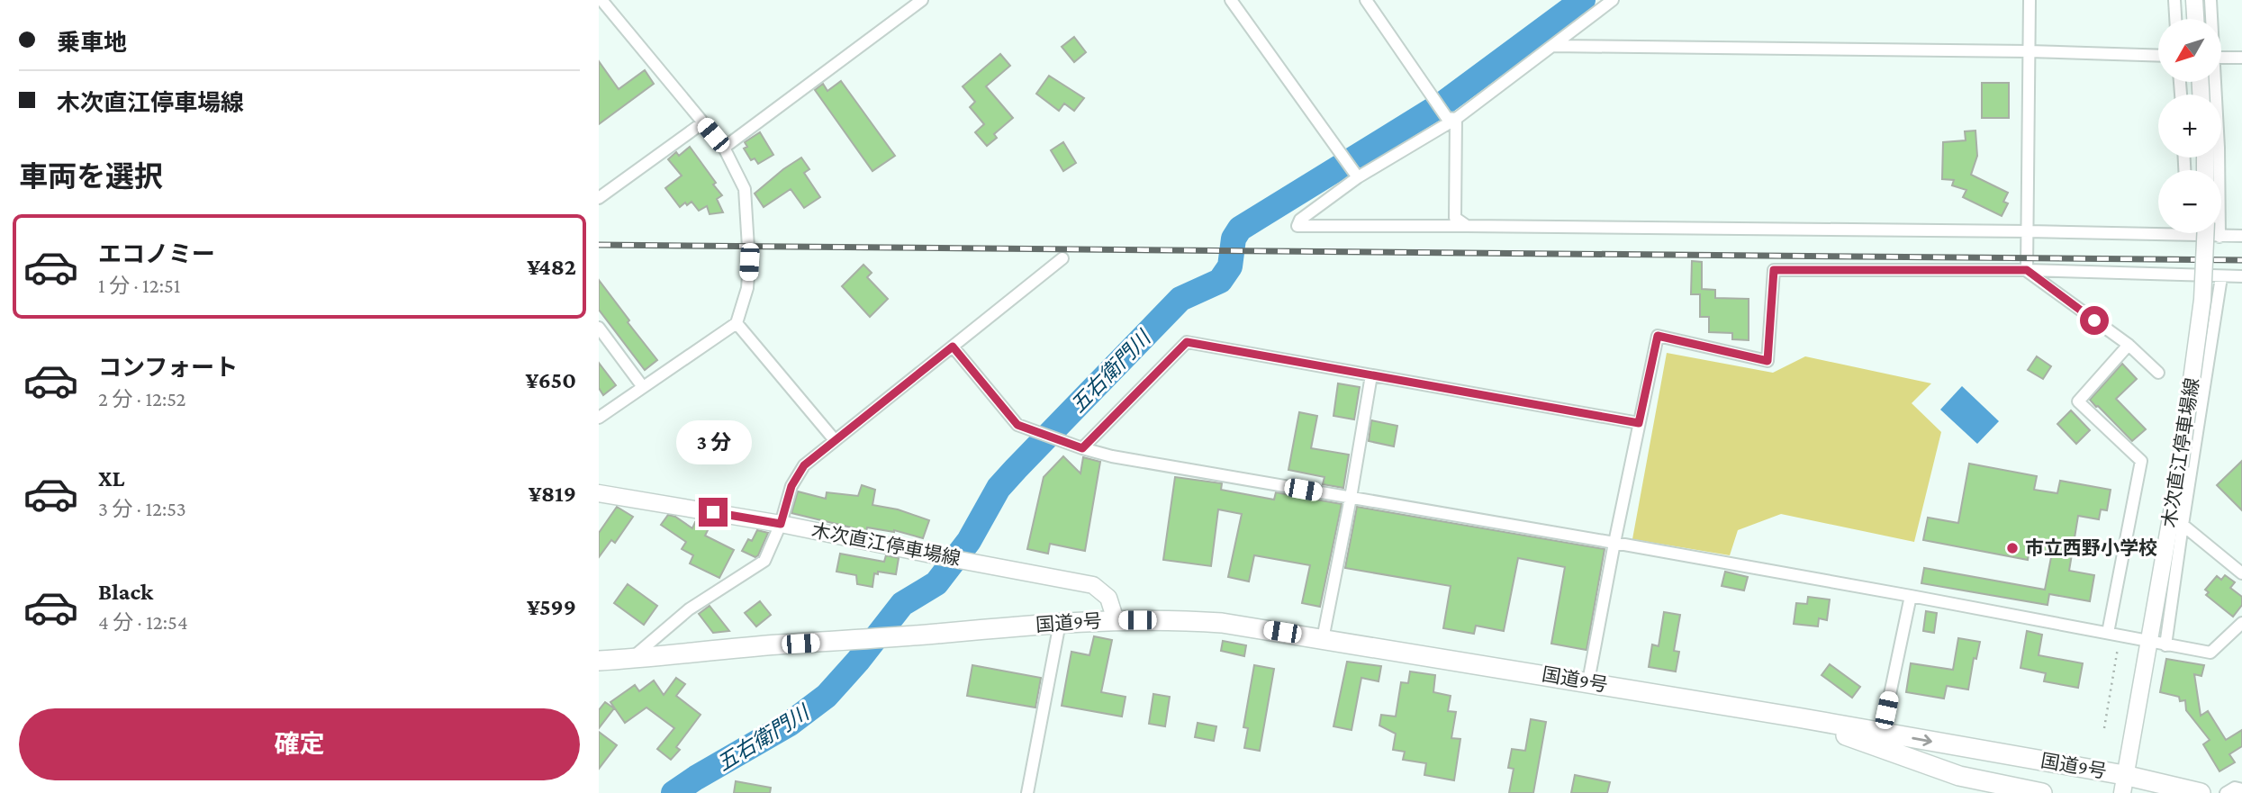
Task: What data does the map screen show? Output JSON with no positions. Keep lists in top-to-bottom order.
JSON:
{
  "streets": {
    "highway": ["国道9号"],
    "main road": ["木次直江停車場線"]
  },
  "crossings": [
    ["木次直江停車場線", "国道9号"]
  ],
  "water": ["五右衛門川"],
  "places": ["市立西野小学校"],
  "north": "bottom left",
  "page": {
    "banner": ["乗車地", "木次直江停車場線"],
    "map_buttons": ["+", "−"],
    "heading": "車両を選択",
    "list": [
      {
        "name": "エコノミー",
        "note": "1 分 · 12:51",
        "value": "¥482"
      },
      {
        "name": "コンフォート",
        "note": "2 分 · 12:52",
        "value": "¥650"
      },
      {
        "name": "XL",
        "note": "3 分 · 12:53",
        "value": "¥819"
      },
      {
        "name": "Black",
        "note": "4 分 · 12:54",
        "value": "¥599"
      }
    ],
    "bubble": "3 分",
    "buttons": "確定"
  }
}
